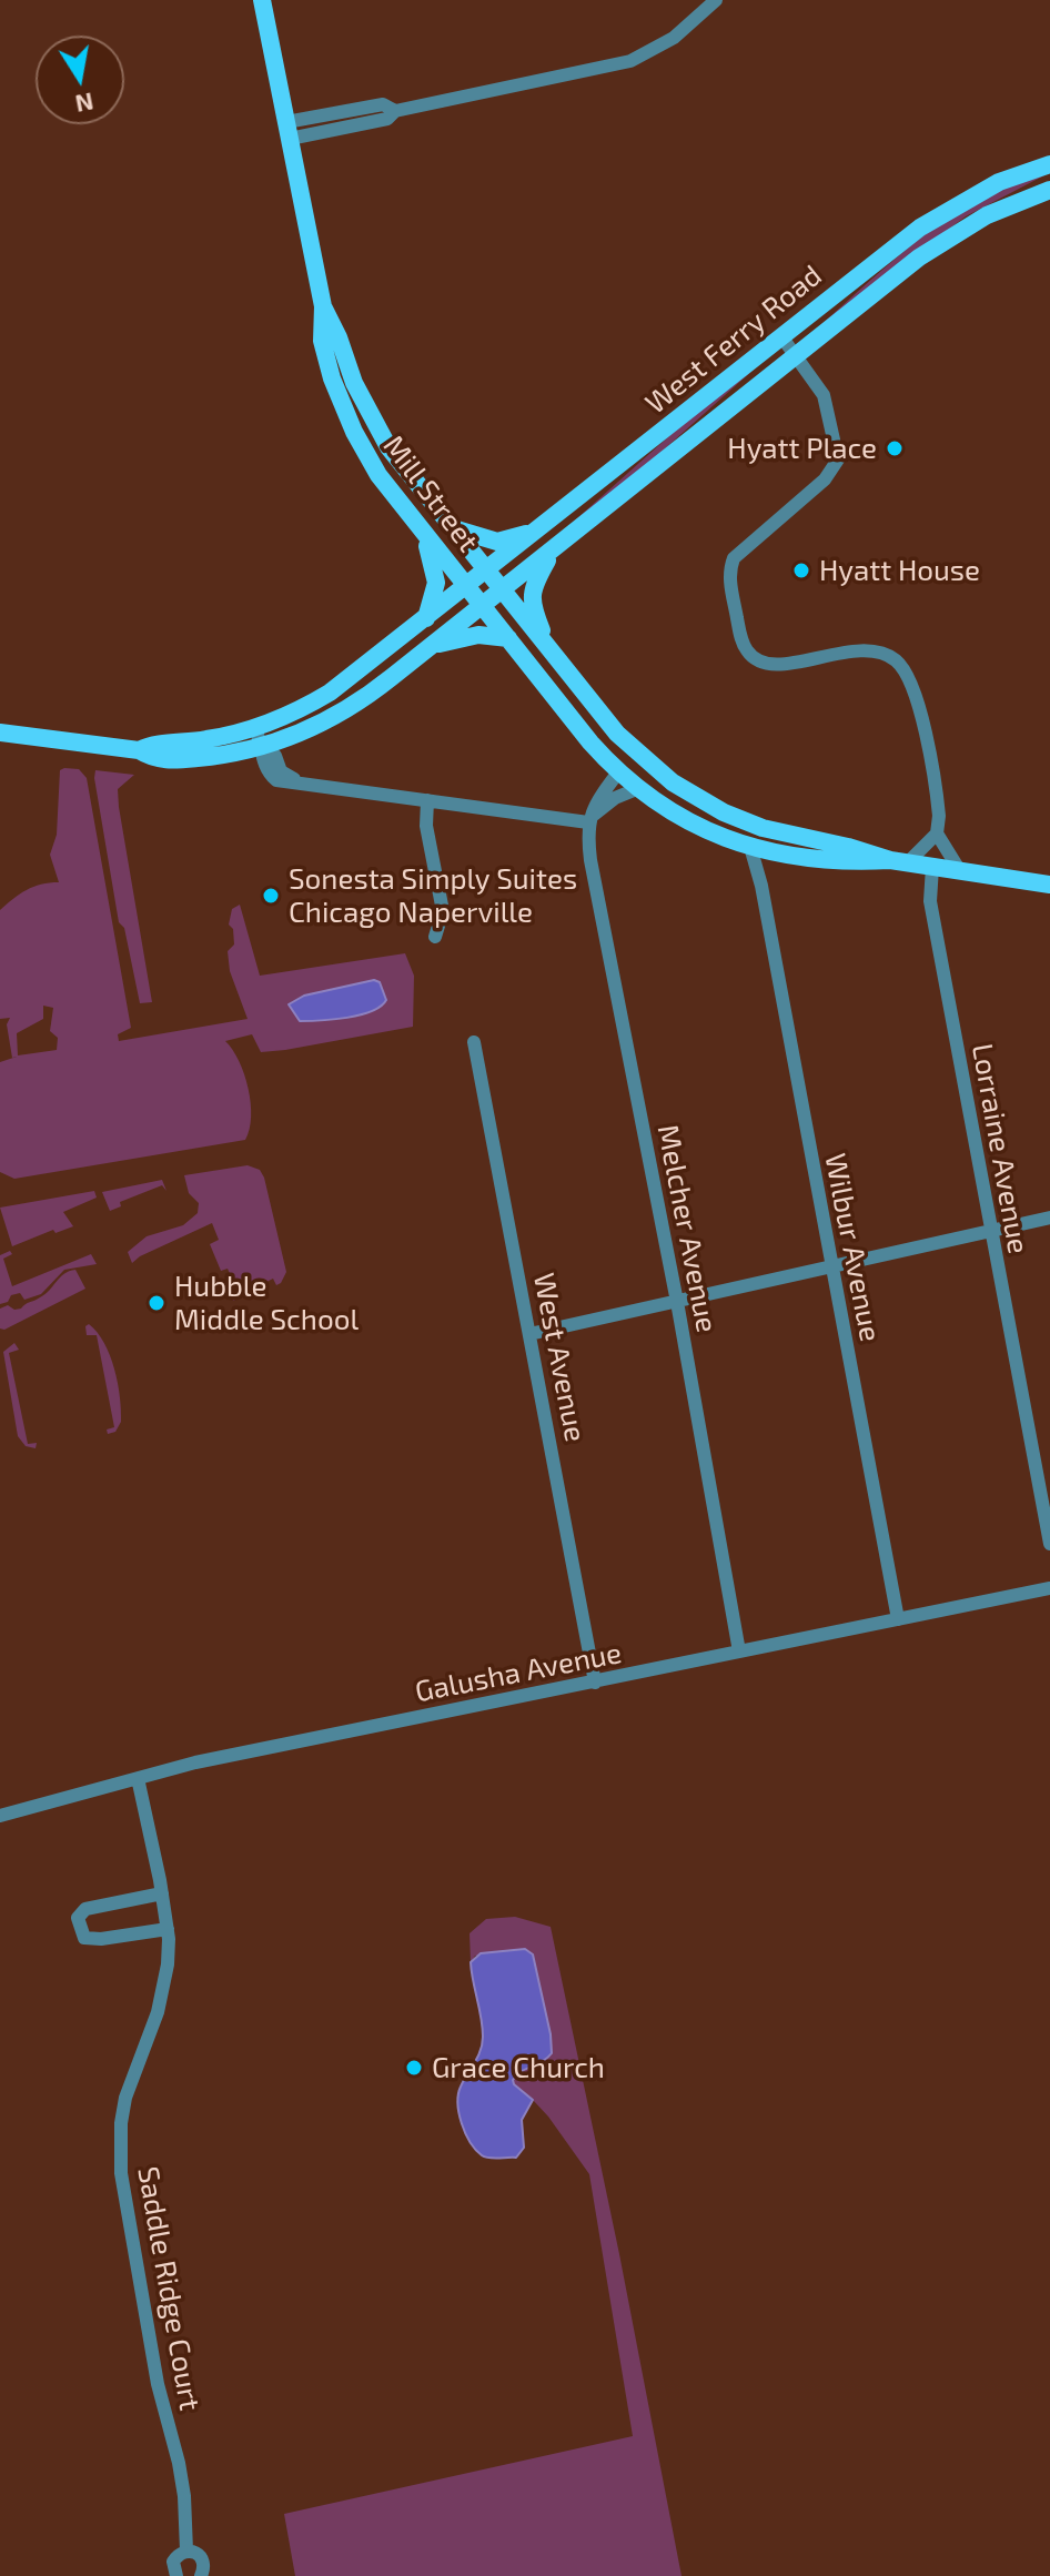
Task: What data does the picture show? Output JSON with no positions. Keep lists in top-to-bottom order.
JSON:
{
  "streets": {
    "main road": ["West Ferry Road", "Mill Street"],
    "street": [
      "Lorraine Avenue",
      "Melcher Avenue",
      "Wilbur Avenue",
      "West Avenue",
      "Galusha Avenue",
      "Saddle Ridge Court"
    ]
  },
  "crossings": [
    ["West Ferry Road", "Mill Street"],
    ["Melcher Avenue", "Galusha Avenue"],
    ["Wilbur Avenue", "Galusha Avenue"],
    ["West Avenue", "Galusha Avenue"],
    ["Galusha Avenue", "Saddle Ridge Court"]
  ],
  "places": [
    "Hyatt Place",
    "Hyatt House",
    "Sonesta Simply Suites Chicago Naperville",
    "Hubble Middle School",
    "Grace Church"
  ],
  "north": "bottom"
}
